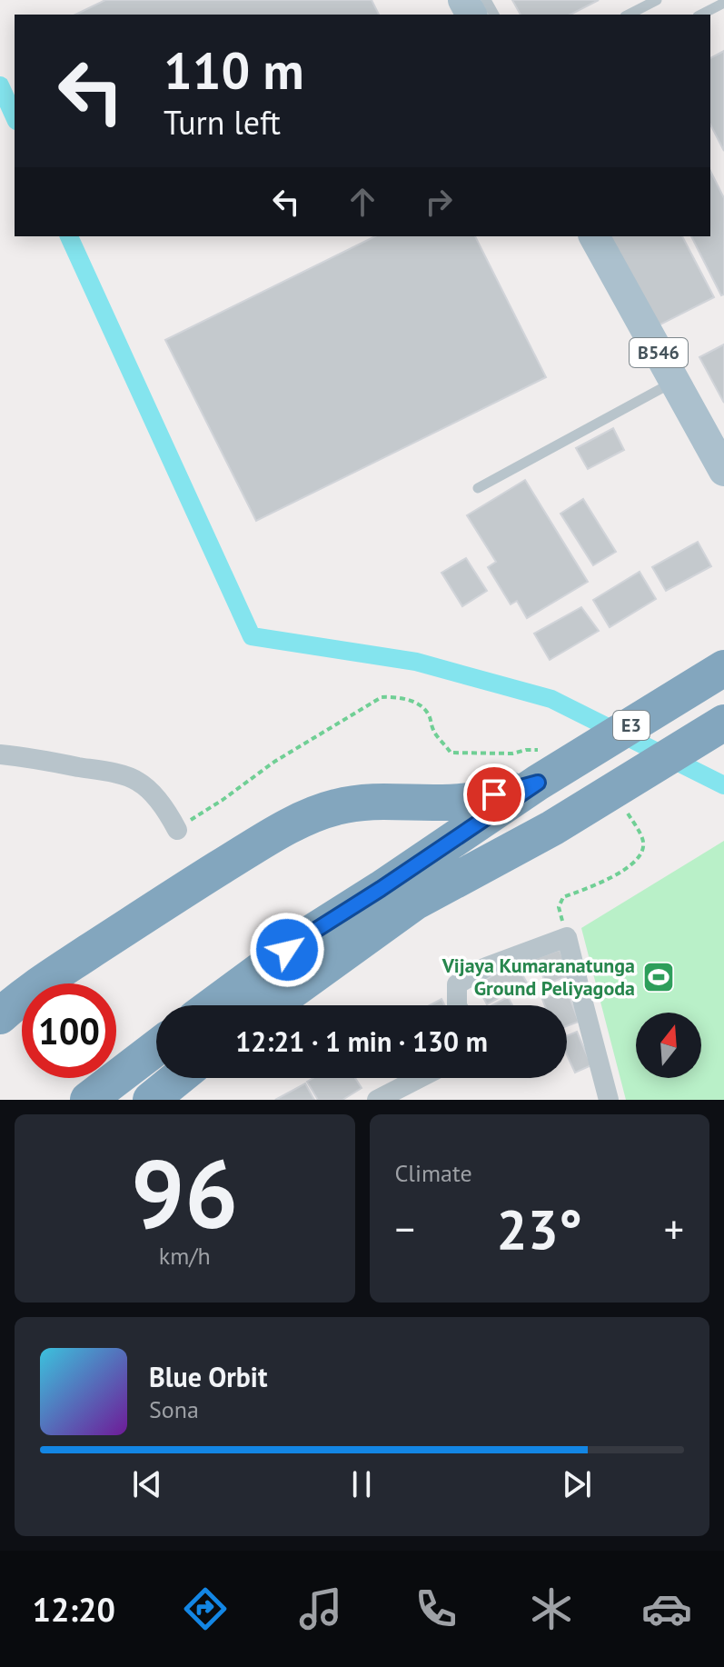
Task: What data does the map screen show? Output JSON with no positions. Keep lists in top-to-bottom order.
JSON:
{
  "streets": {
    "highway": ["E3"],
    "main road": ["B546"]
  },
  "places": {
    "sports": ["Vijaya Kumaranatunga Ground Peliyagoda"]
  },
  "north": "top",
  "page": {
    "turn": ["110 m", "Turn left"],
    "limit": "100",
    "trip": "12:21 · 1 min · 130 m",
    "tile": [
      ["96", "km/h"],
      "Climate"
    ],
    "heat": ["−", "23°", "+"],
    "song": ["Blue Orbit", "Sona"],
    "tabs": "12:20"
  }
}
